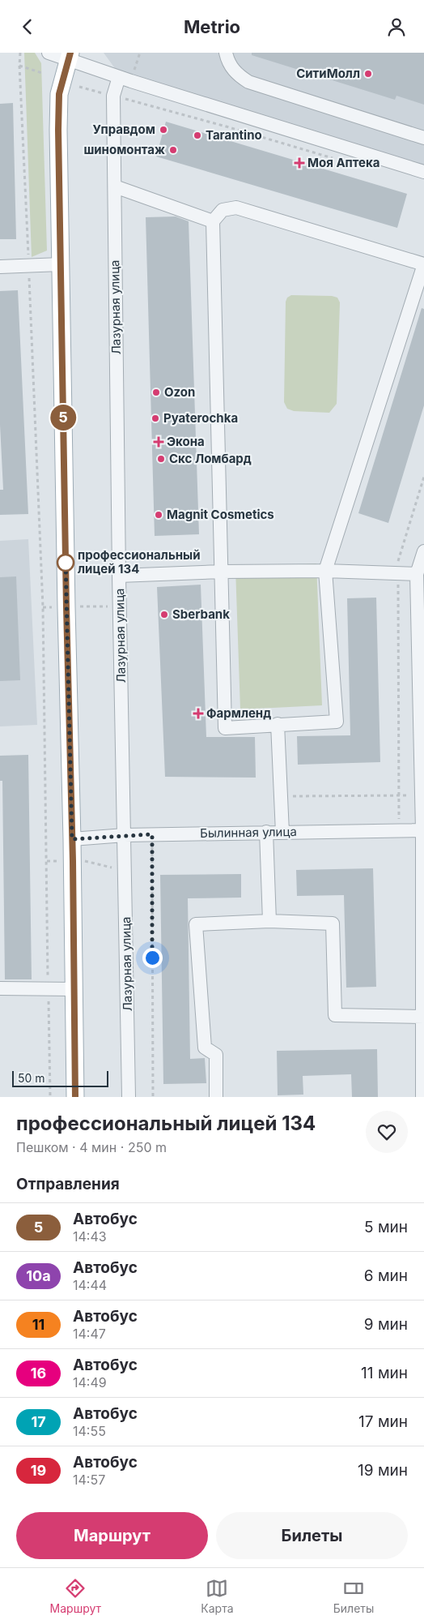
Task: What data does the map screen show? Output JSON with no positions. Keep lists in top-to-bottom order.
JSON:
{
  "streets": {
    "street": ["Лазурная улица", "Былинная улица"]
  },
  "crossings": [
    ["Лазурная улица", "Былинная улица"]
  ],
  "places": {
    "other": [
      "СитиМолл",
      "Управдом",
      "Tarantino",
      "шиномонтаж",
      "Ozon",
      "Pyaterochka",
      "Скс Ломбард",
      "Magnit Cosmetics",
      "профессиональный лицей 134",
      "Sberbank"
    ],
    "health": ["Моя Аптека", "Экона", "Фармленд"]
  },
  "lines": ["bus line 5"],
  "scale_bar": "50 m",
  "page": {
    "header": "Metrio",
    "on_map": "5",
    "scale": "50 m",
    "heading": [
      ["профессиональный лицей 134", "Пешком · 4 мин · 250 m"],
      "Отправления"
    ],
    "list": [
      {
        "mark": "5",
        "name": "Автобус",
        "note": "14:43",
        "value": "5 мин"
      },
      {
        "mark": "10а",
        "name": "Автобус",
        "note": "14:44",
        "value": "6 мин"
      },
      {
        "mark": "11",
        "name": "Автобус",
        "note": "14:47",
        "value": "9 мин"
      },
      {
        "mark": "16",
        "name": "Автобус",
        "note": "14:49",
        "value": "11 мин"
      },
      {
        "mark": "17",
        "name": "Автобус",
        "note": "14:55",
        "value": "17 мин"
      },
      {
        "mark": "19",
        "name": "Автобус",
        "note": "14:57",
        "value": "19 мин"
      }
    ],
    "buttons": ["Маршрут", "Билеты"],
    "tabs": ["Маршрут", "Карта", "Билеты"]
  }
}
